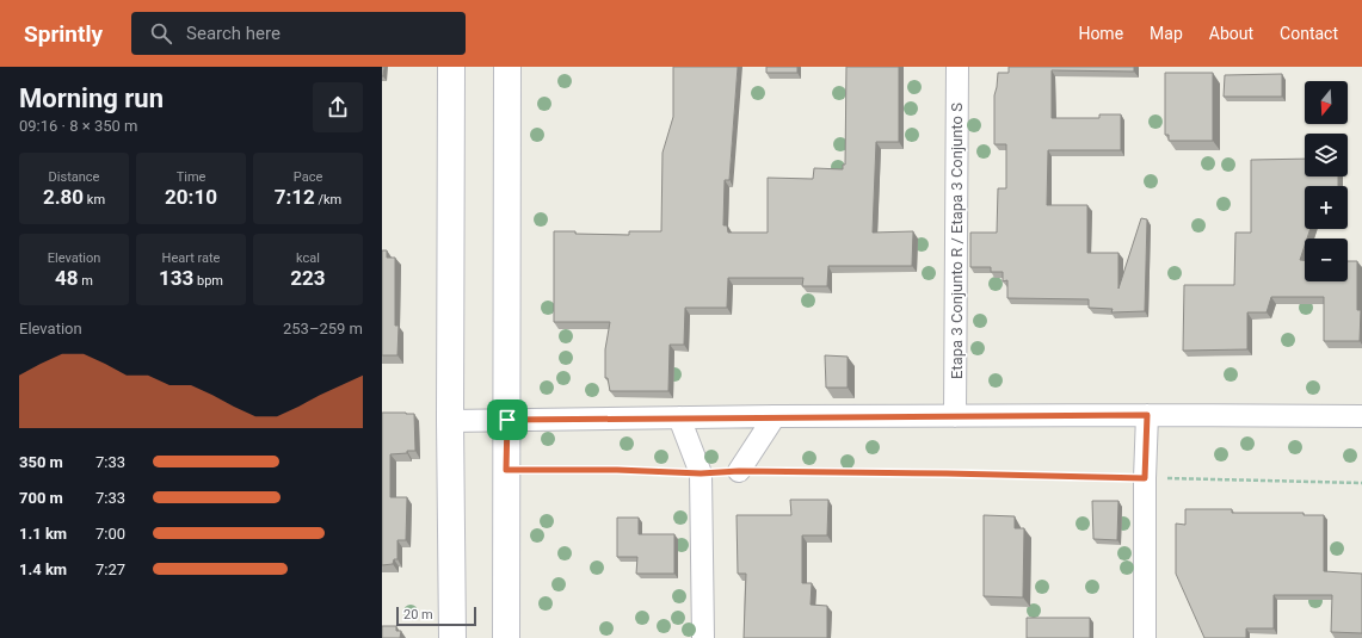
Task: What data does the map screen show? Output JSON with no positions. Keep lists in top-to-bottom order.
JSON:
{
  "streets": {
    "street": ["Etapa 3 Conjunto R / Etapa 3 Conjunto S"]
  },
  "scale_bar": "20 m",
  "north": "bottom",
  "page": {
    "header": "Sprintly",
    "search": "Search here",
    "nav": [
      "Home",
      "Map",
      "About",
      "Contact"
    ],
    "heading": ["Morning run", "09:16 · 8 × 350 m"],
    "map_buttons": ["+", "−"],
    "stats": [
      ["Distance", "2.80 km"],
      ["Time", "20:10"],
      ["Pace", "7:12 /km"],
      ["Elevation", "48 m"],
      ["Heart rate", "133 bpm"],
      ["kcal", "223"]
    ],
    "chart": ["Elevation", "253–259 m"],
    "list": [
      {
        "name": "350 m",
        "note": "7:33"
      },
      {
        "name": "700 m",
        "note": "7:33"
      },
      {
        "name": "1.1 km",
        "note": "7:00"
      },
      {
        "name": "1.4 km",
        "note": "7:27"
      }
    ],
    "scale": "20 m"
  }
}
